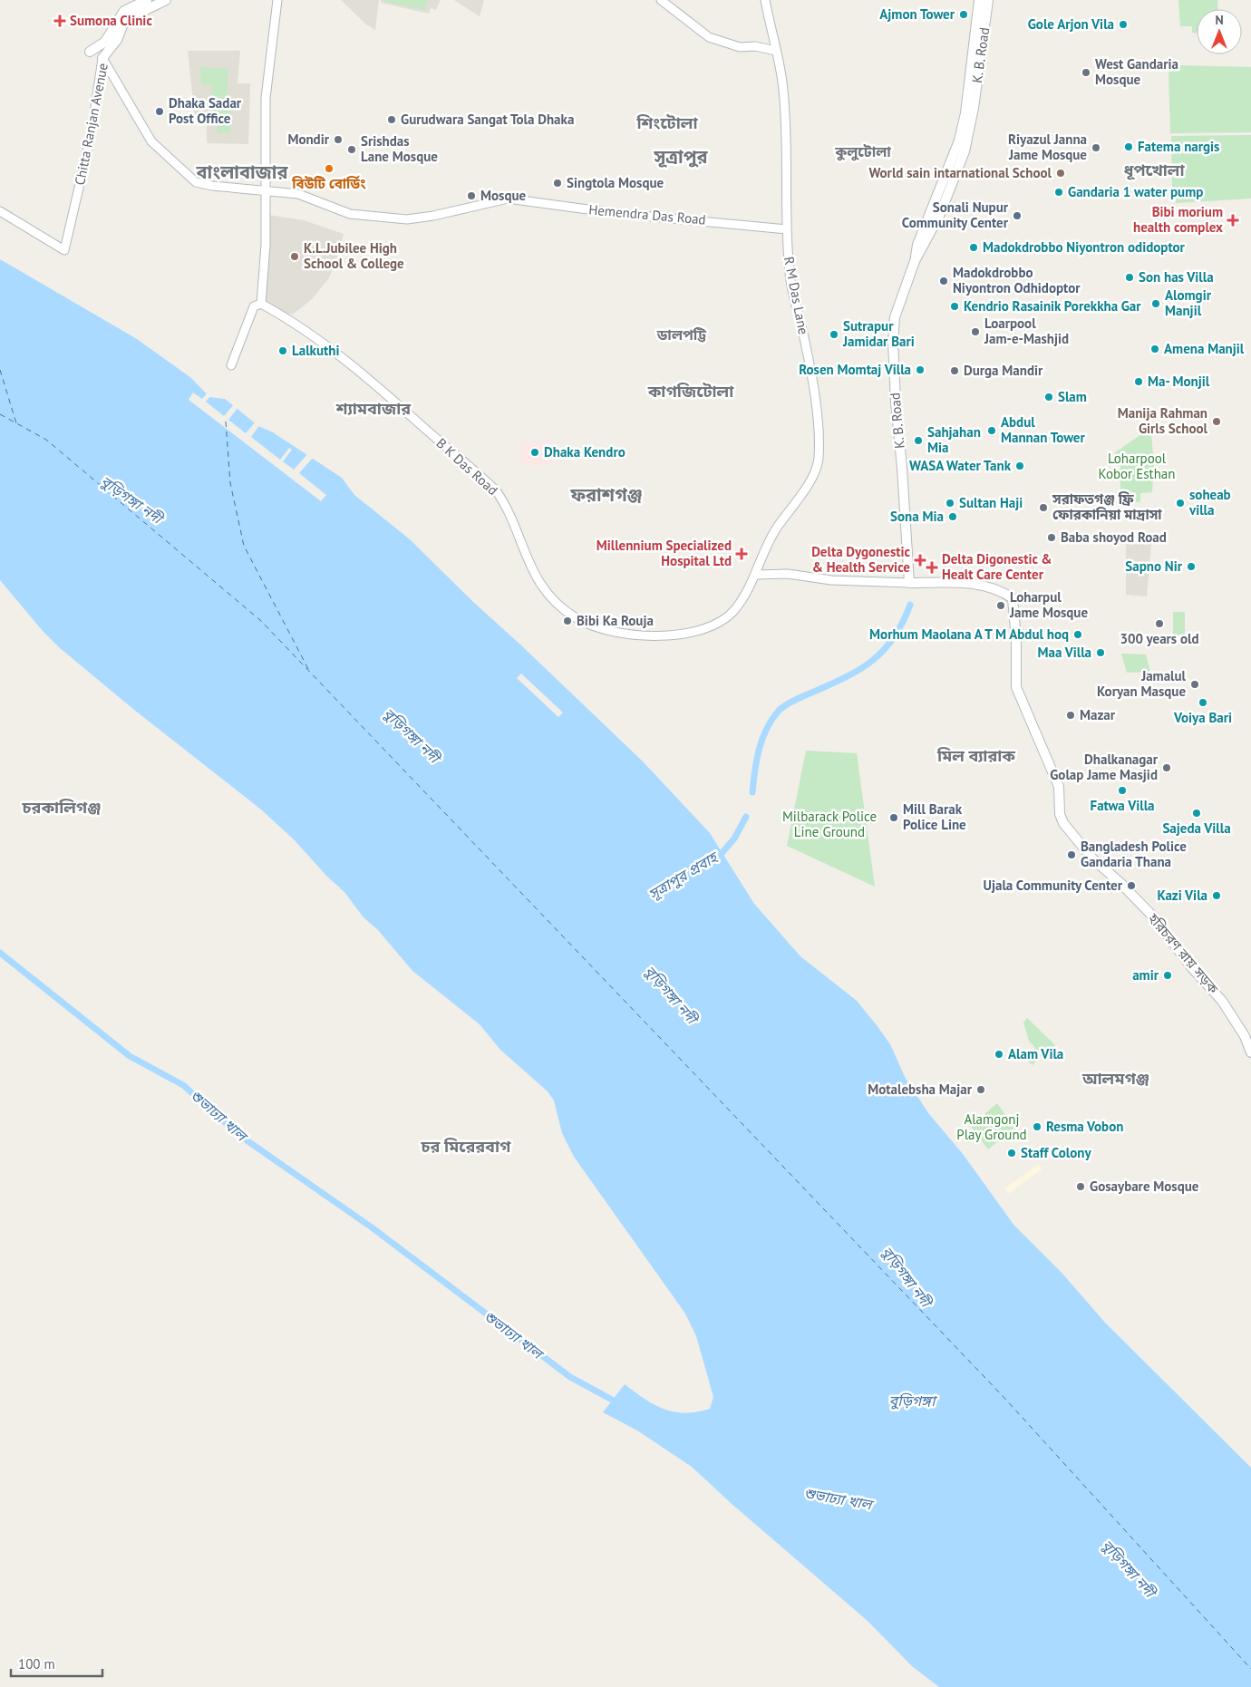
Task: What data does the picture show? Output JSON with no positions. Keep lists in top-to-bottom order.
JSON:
{
  "streets": {
    "main road": ["K. B. Road", "Chitta Ranjan Avenue", "হরিচরণ রায় সড়ক"],
    "street": ["Hemendra Das Road", "R M Das Lane", "B K Das Road"]
  },
  "crossings": [
    ["K. B. Road", "হরিচরণ রায় সড়ক"],
    ["Hemendra Das Road", "R M Das Lane"],
    ["R M Das Lane", "B K Das Road"]
  ],
  "districts": [
    "শিংটোলা",
    "কুলুটোলা",
    "সূত্রাপুর",
    "ধূপখোলা",
    "বাংলাবাজার",
    "ডালপট্টি",
    "কাগজিটোলা",
    "শ্যামবাজার",
    "ফরাশগঞ্জ",
    "মিল ব্যারাক",
    "চরকালিগঞ্জ",
    "আলমগঞ্জ",
    "চর মিরেরবাগ"
  ],
  "water": [
    "বুড়িগঙ্গা নদী",
    "সূত্রাপুর প্রবাহ",
    "শুভাঢ্যা খাল",
    "বুড়িগঙ্গা"
  ],
  "parks": ["Loharpool Kobor Esthan", "Milbarack Police Line Ground", "Alamgonj Play Ground"],
  "places": {
    "other": [
      "Ajmon Tower",
      "Gole Arjon Vila",
      "West Gandaria Mosque",
      "Dhaka Sadar Post Office",
      "Gurudwara Sangat Tola Dhaka",
      "Mondir",
      "Fatema nargis",
      "Riyazul Janna Jame Mosque",
      "Srishdas Lane Mosque",
      "বিউটি বোর্ডিং",
      "World sain intarnational School",
      "Singtola Mosque",
      "Gandaria 1 water pump",
      "Mosque",
      "Sonali Nupur Community Center",
      "Madokdrobbo Niyontron odidoptor",
      "K.L.Jubilee High School & College",
      "Son has Villa",
      "Madokdrobbo Niyontron Odhidoptor",
      "Alomgir Manjil",
      "Kendrio Rasainik Porekkha Gar",
      "Loarpool Jam-e-Mashjid",
      "Sutrapur Jamidar Bari",
      "Amena Manjil",
      "Lalkuthi",
      "Rosen Momtaj Villa",
      "Durga Mandir",
      "Ma- Monjil",
      "Slam",
      "Manija Rahman Girls School",
      "Abdul Mannan Tower",
      "Sahjahan Mia",
      "Dhaka Kendro",
      "WASA Water Tank",
      "Sultan Haji",
      "soheab villa",
      "সরাফতগঞ্জ ফ্রি ফোরকানিয়া মাদ্রাসা",
      "Sona Mia",
      "Baba shoyod Road",
      "Sapno Nir",
      "Loharpul Jame Mosque",
      "Bibi Ka Rouja",
      "300 years old",
      "Morhum Maolana A T M Abdul hoq",
      "Maa Villa",
      "Jamalul Koryan Masque",
      "Voiya Bari",
      "Mazar",
      "Dhalkanagar Golap Jame Masjid",
      "Fatwa Villa",
      "Sajeda Villa",
      "Mill Barak Police Line",
      "Bangladesh Police Gandaria Thana",
      "Ujala Community Center",
      "Kazi Vila",
      "amir",
      "Alam Vila",
      "Motalebsha Majar",
      "Resma Vobon",
      "Staff Colony",
      "Gosaybare Mosque"
    ],
    "health": [
      "Sumona Clinic",
      "Bibi morium health complex",
      "Millennium Specialized Hospital Ltd",
      "Delta Dygonestic & Health Service",
      "Delta Digonestic & Healt Care Center"
    ]
  },
  "scale_bar": "100 m",
  "north": "top"
}
